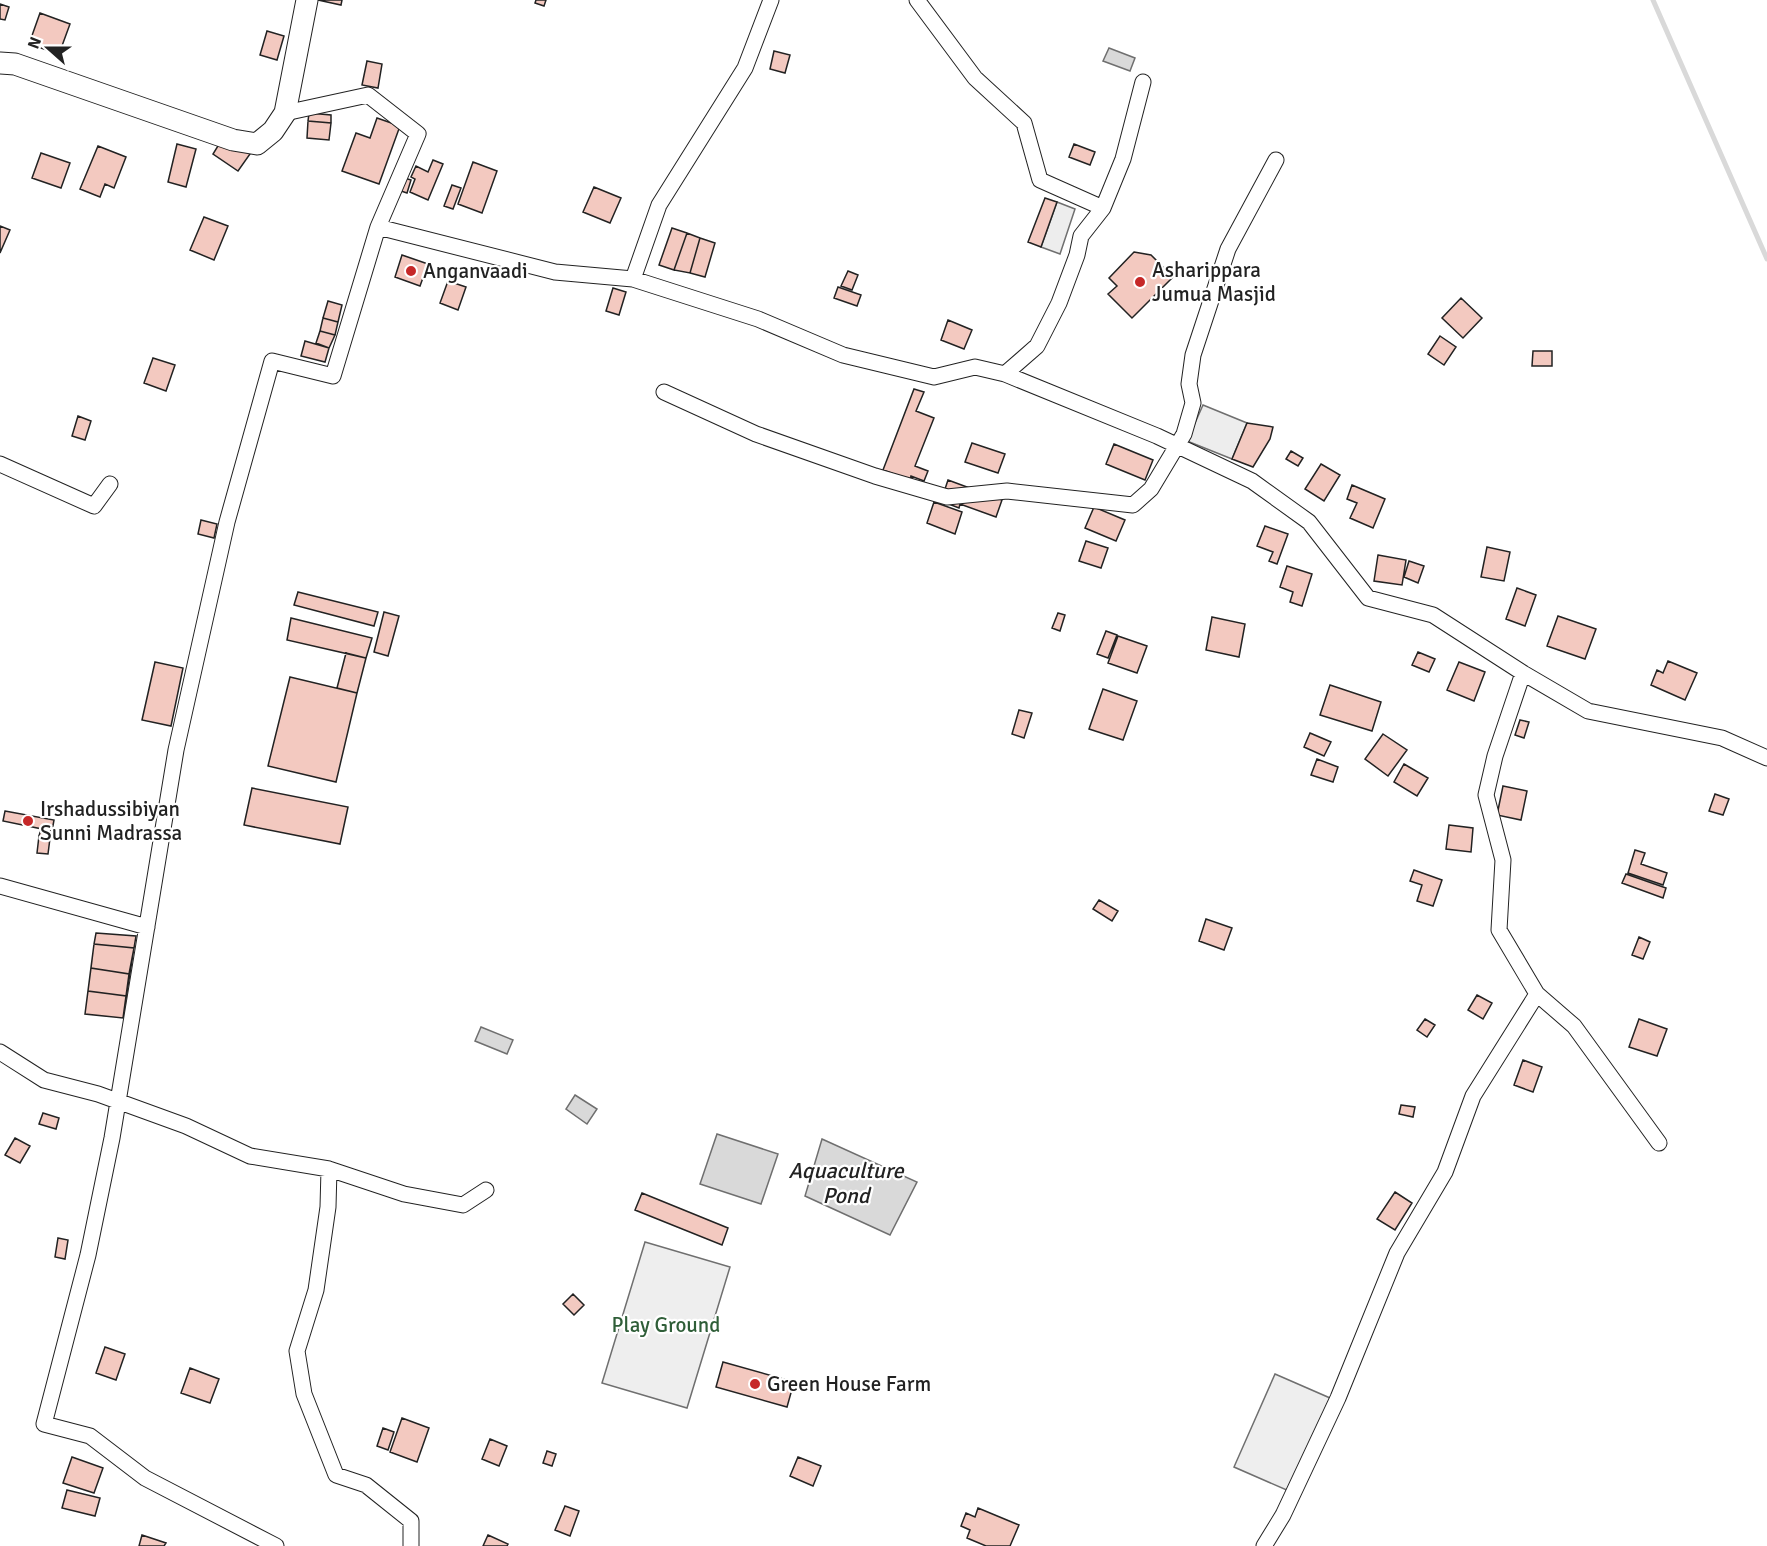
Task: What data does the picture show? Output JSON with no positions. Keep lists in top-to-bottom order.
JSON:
{
  "water": ["Aquaculture Pond"],
  "parks": ["Play Ground"],
  "places": [
    "Anganvaadi",
    "Asharippara Jumua Masjid",
    "Irshadussibiyan Sunni Madrassa",
    "Green House Farm"
  ],
  "north": "left"
}
